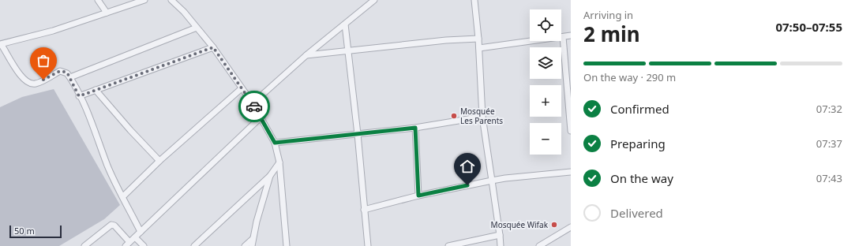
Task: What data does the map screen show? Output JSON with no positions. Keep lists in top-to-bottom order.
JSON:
{
  "places": ["Mosquée Les Parents", "Mosquée Wifak"],
  "scale_bar": "50 m",
  "page": {
    "heading": ["2 min", "Arriving in", "07:50–07:55"],
    "map_buttons": ["+", "−"],
    "bar": "On the way · 290 m",
    "list": [
      ["Confirmed", "07:32"],
      ["Preparing", "07:37"],
      ["On the way", "07:43"],
      "Delivered"
    ],
    "scale": "50 m"
  }
}
